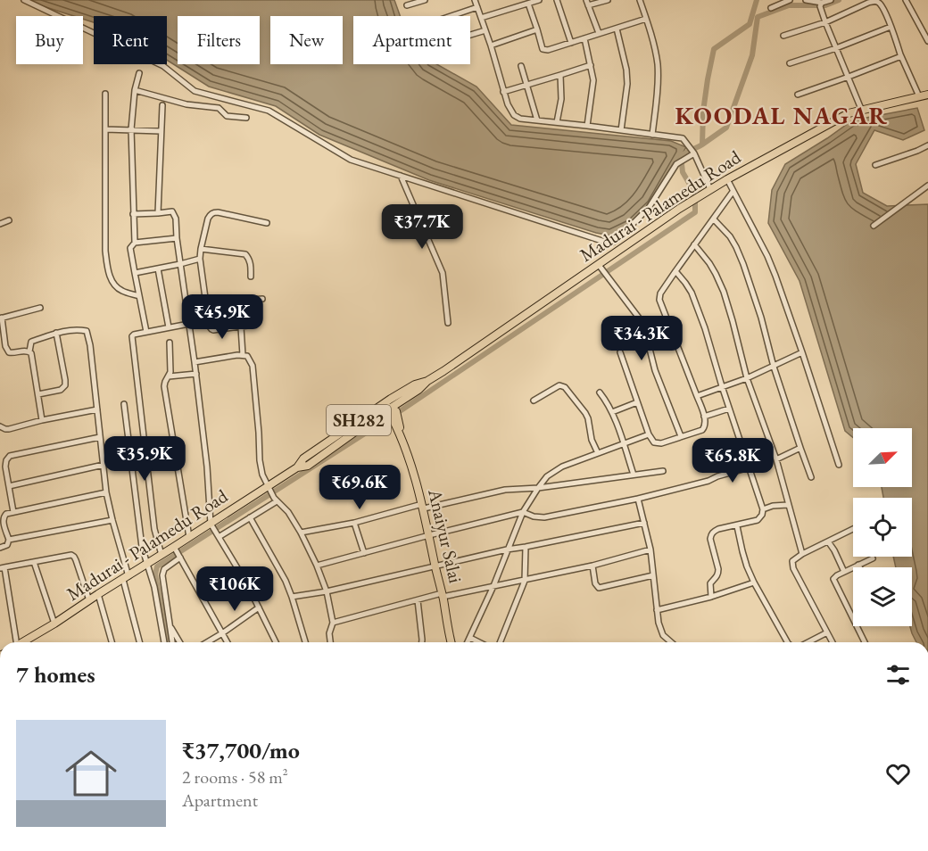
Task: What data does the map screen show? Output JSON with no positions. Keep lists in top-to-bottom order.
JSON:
{
  "streets": {
    "main road": ["Madurai - Palamedu Road", "SH282", "Anaiyur Salai"]
  },
  "crossings": [
    ["Madurai - Palamedu Road", "Anaiyur Salai"]
  ],
  "districts": ["KOODAL NAGAR"],
  "north": "top right",
  "page": {
    "chip": [
      "Buy",
      "Rent",
      "Filters",
      "New",
      "Apartment"
    ],
    "price": [
      "₹37.7K",
      "₹45.9K",
      "₹34.3K",
      "₹35.9K",
      "₹65.8K",
      "₹69.6K",
      "₹106K"
    ],
    "heading": "7 homes",
    "list": [
      {
        "name": "₹37,700/mo",
        "note": "2 rooms · 58 m² · Apartment"
      }
    ]
  }
}
